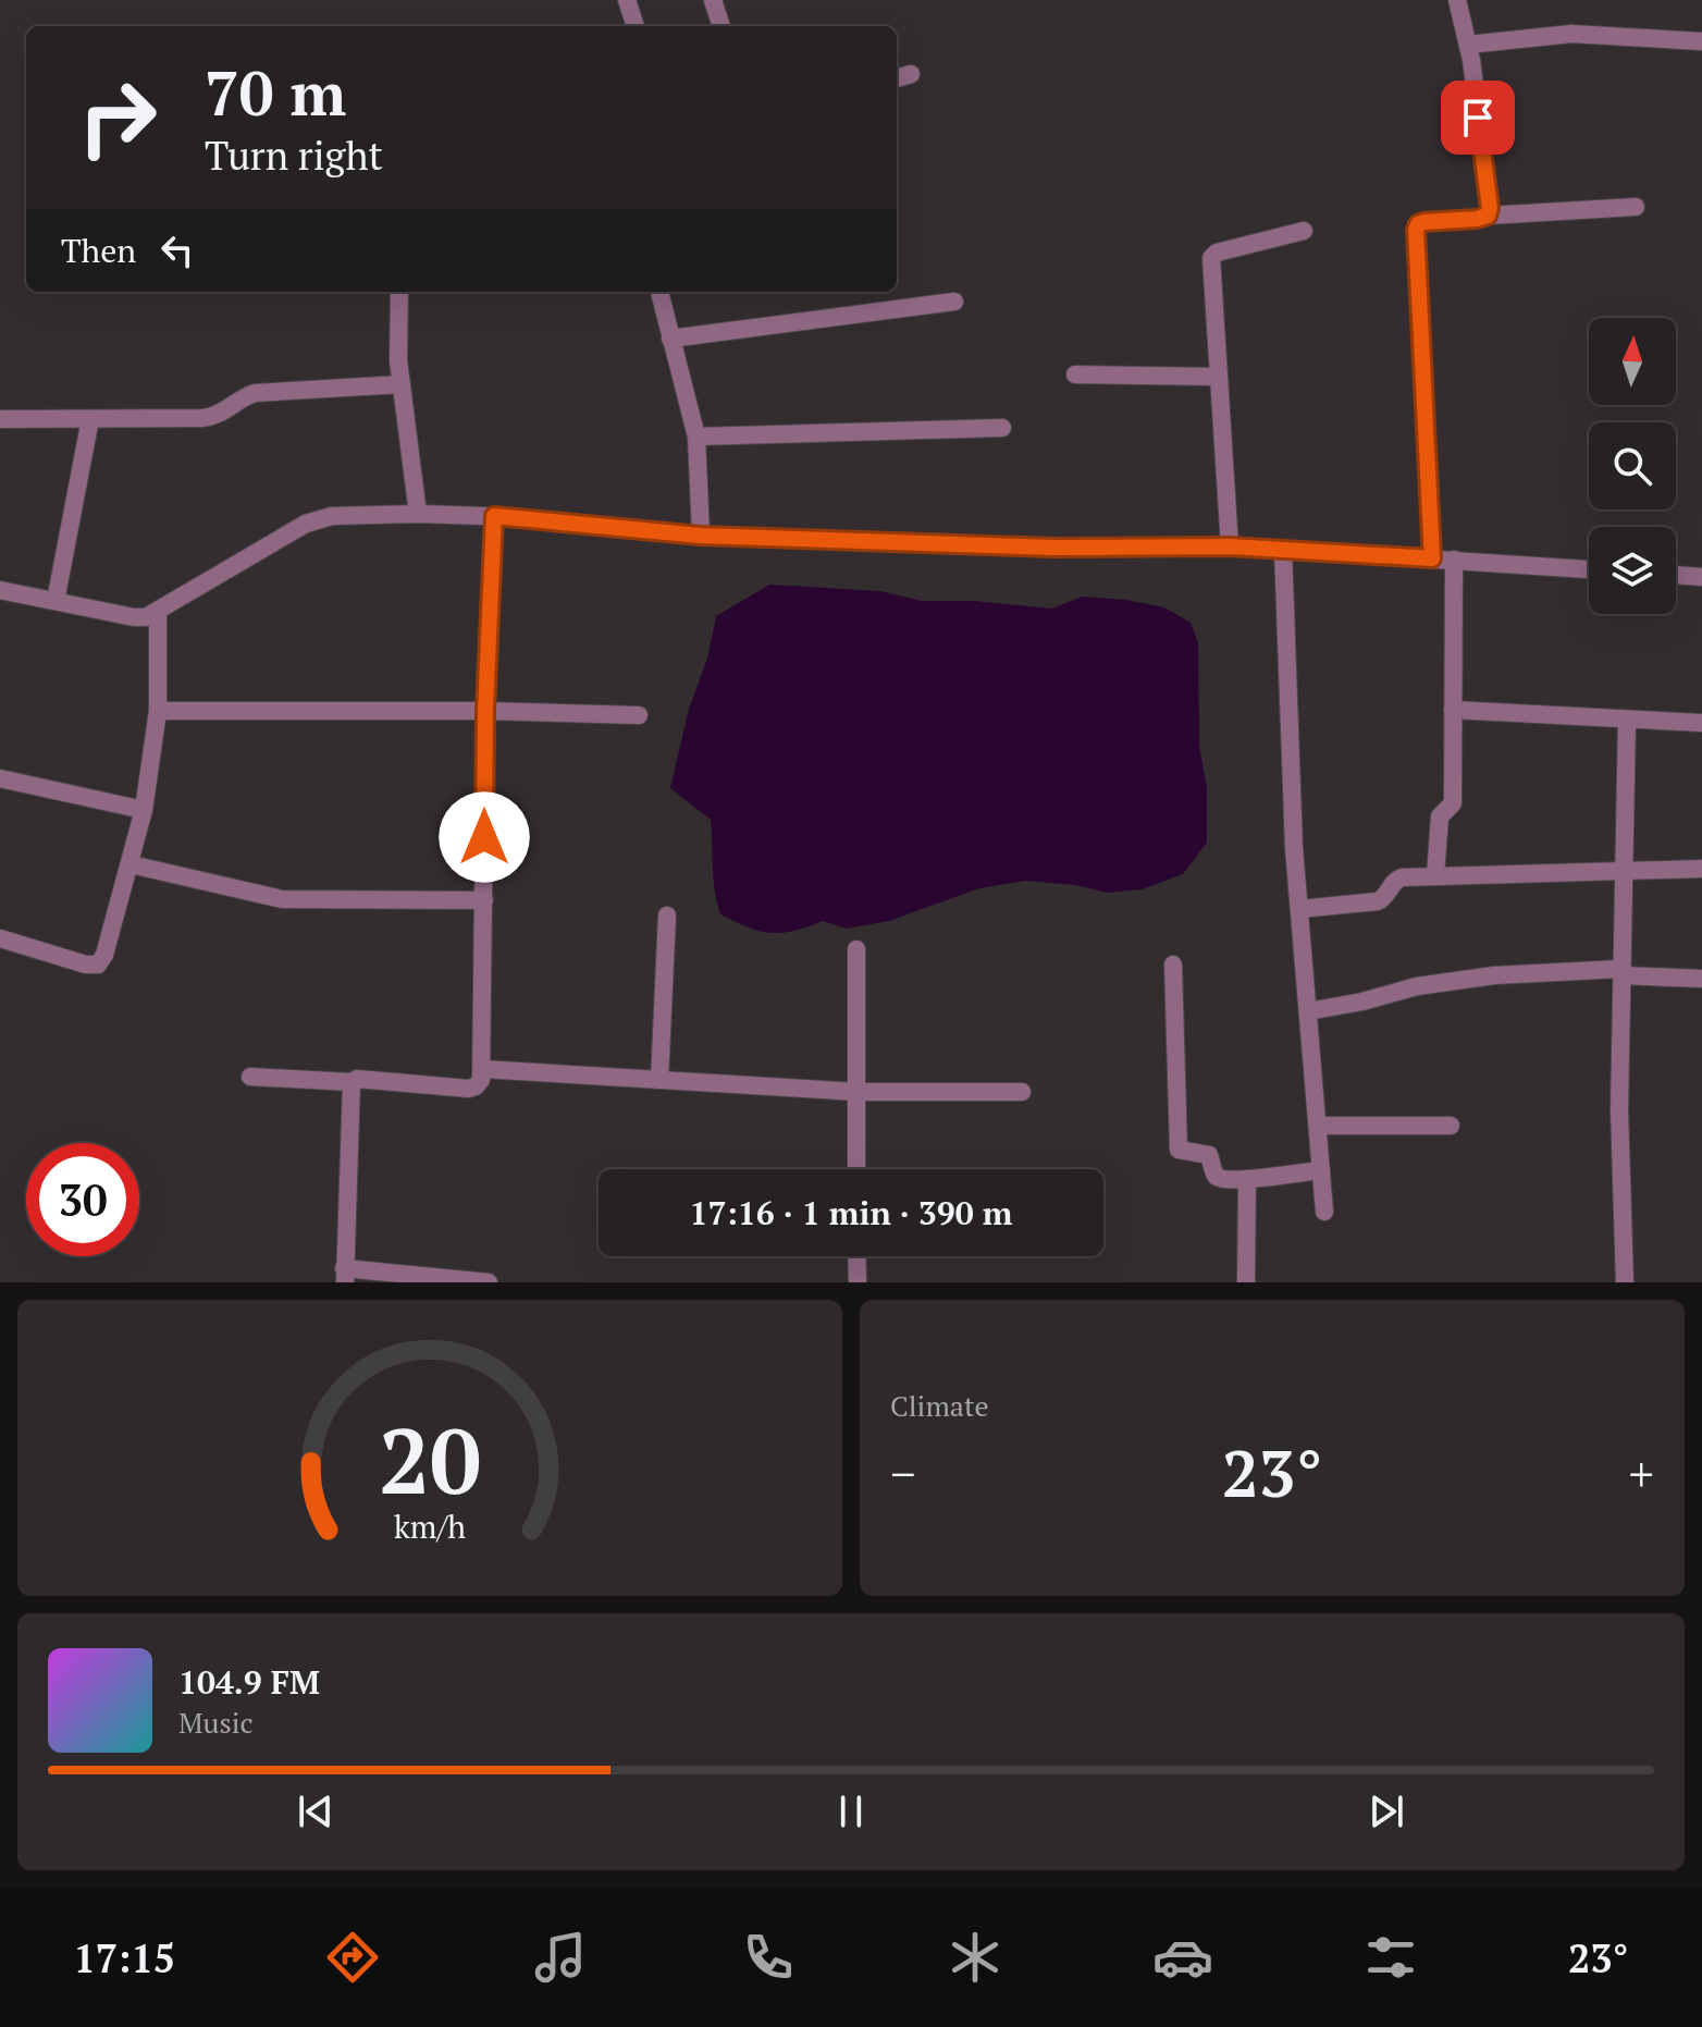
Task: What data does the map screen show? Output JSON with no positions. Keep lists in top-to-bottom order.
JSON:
{
  "north": "top",
  "page": {
    "turn": ["70 m", "Turn right"],
    "then": "Then",
    "limit": "30",
    "trip": "17:16 · 1 min · 390 m",
    "tile": "Climate",
    "heat": ["−", "23°", "+"],
    "song": ["104.9 FM", "Music"],
    "tabs": ["17:15", "23°"],
    "gauge": ["20", "km/h"]
  }
}
